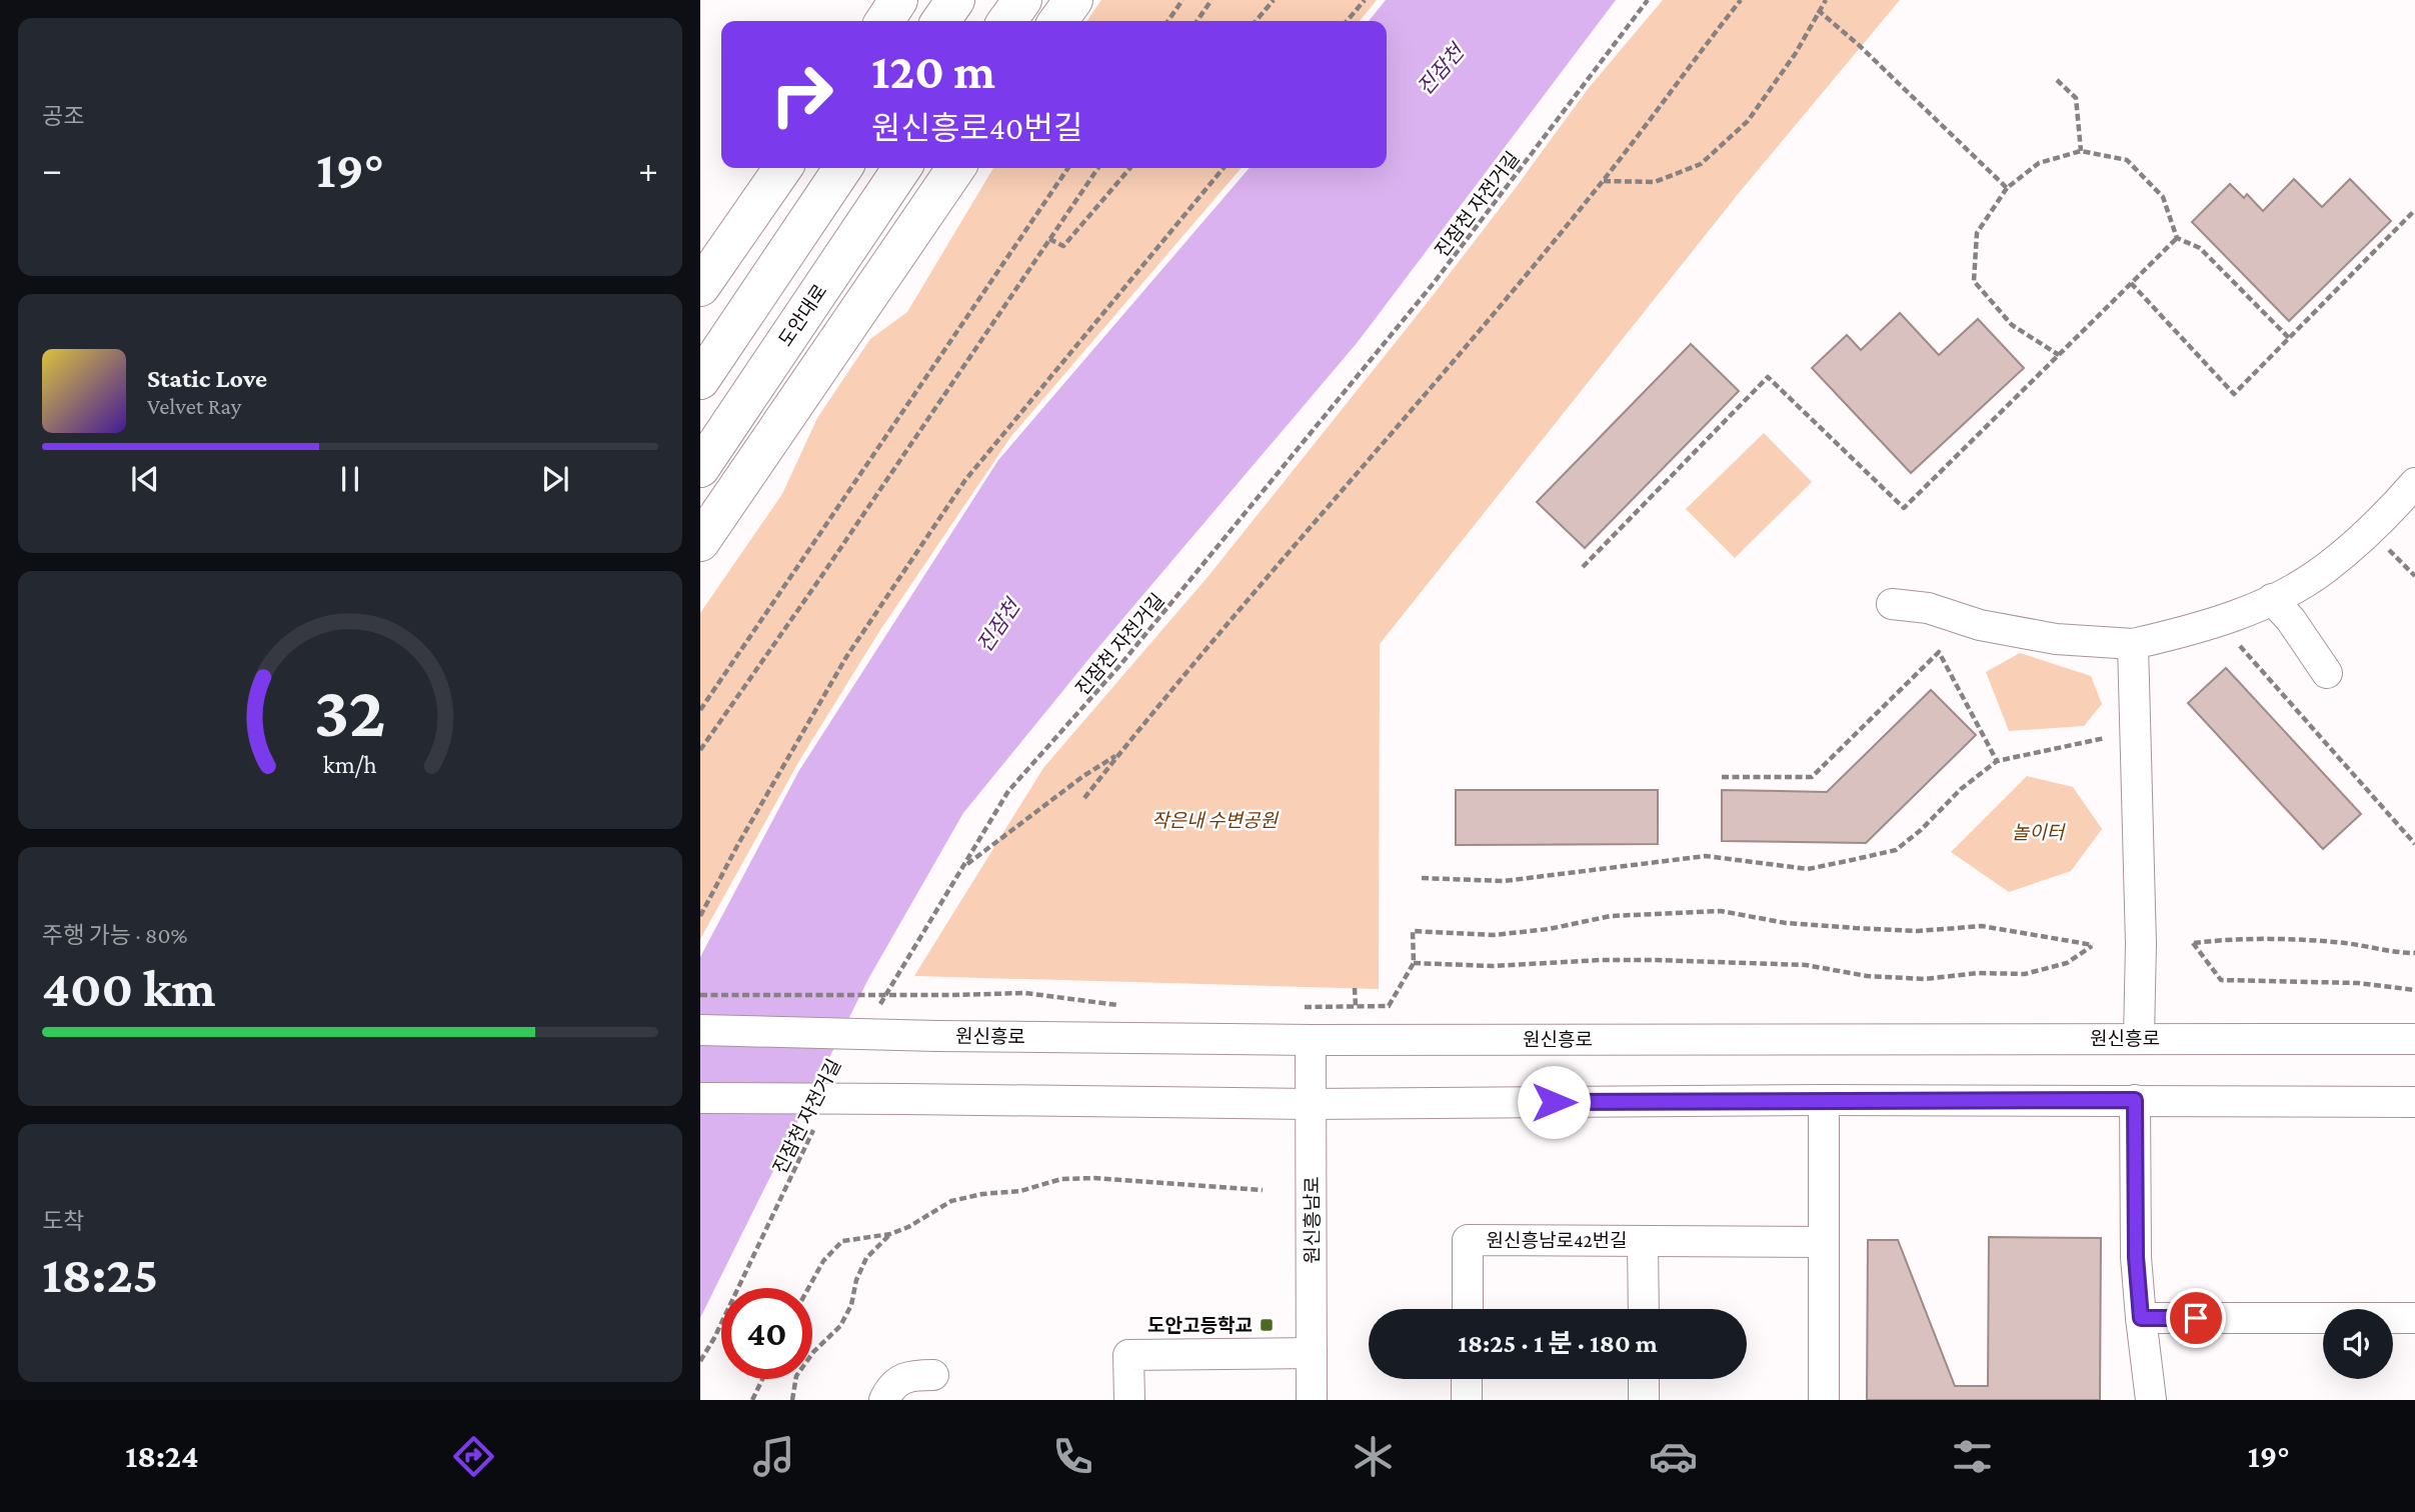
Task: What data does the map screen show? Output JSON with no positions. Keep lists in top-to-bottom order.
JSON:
{
  "streets": {
    "main road": ["도안대로"],
    "street": ["원신흥로", "원신흥남로", "원신흥남로42번길"],
    "path": ["진잠천 자전거길"]
  },
  "crossings": [
    ["원신흥로", "원신흥남로"]
  ],
  "water": ["진잠천"],
  "parks": ["작은내 수변공원", "놀이터"],
  "places": {
    "transit": ["도안고등학교"]
  },
  "page": {
    "tile": [
      "공조",
      ["주행 가능 · 80%", "400 km"],
      ["도착", "18:25"]
    ],
    "turn": ["120 m", "원신흥로40번길"],
    "heat": ["−", "19°", "+"],
    "song": ["Static Love", "Velvet Ray"],
    "limit": "40",
    "trip": "18:25 · 1 분 · 180 m",
    "tabs": ["18:24", "19°"],
    "gauge": ["32", "km/h"]
  }
}
